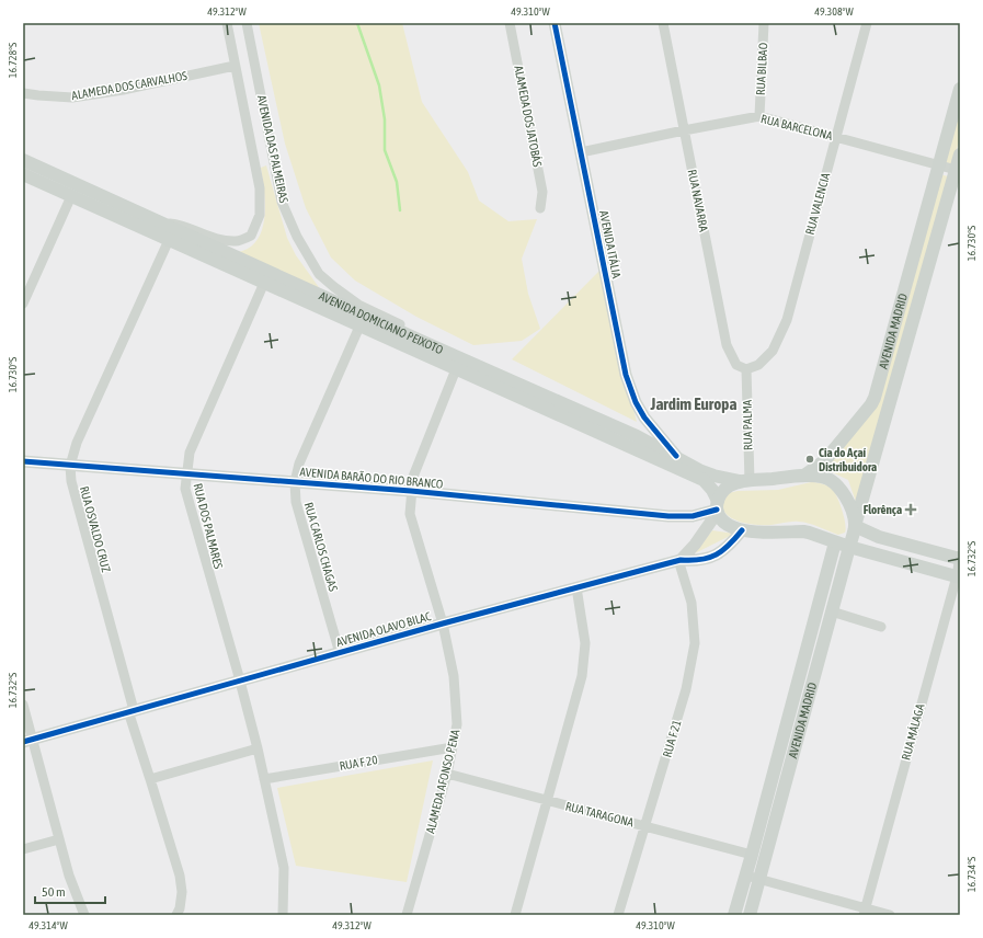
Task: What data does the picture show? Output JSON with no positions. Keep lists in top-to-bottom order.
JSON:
{
  "streets": {
    "main road": ["AVENIDA DOMICIANO PEIXOTO", "AVENIDA MADRID"],
    "street": [
      "RUA BILBAO",
      "ALAMEDA DOS CARVALHOS",
      "ALAMEDA DOS JATOBÁS",
      "RUA BARCELONA",
      "AVENIDA DAS PALMEIRAS",
      "RUA NAVARRA",
      "RUA VALENCIA",
      "AVENIDA ITÁLIA",
      "RUA PALMA",
      "AVENIDA BARÃO DO RIO BRANCO",
      "RUA DOS PALMARES",
      "RUA OSVALDO CRUZ",
      "RUA CARLOS CHAGAS",
      "AVENIDA OLAVO BILAC",
      "RUA MÁLAGA",
      "RUA F 21",
      "RUA F 20",
      "ALAMEDA AFONSO PENA",
      "RUA TARAGONA"
    ]
  },
  "crossings": [
    ["RUA BILBAO", "RUA BARCELONA"],
    ["ALAMEDA DOS CARVALHOS", "AVENIDA DAS PALMEIRAS"],
    ["RUA BARCELONA", "RUA NAVARRA"],
    ["RUA BARCELONA", "RUA VALENCIA"],
    ["RUA BARCELONA", "AVENIDA ITÁLIA"],
    ["RUA BARCELONA", "AVENIDA MADRID"],
    ["AVENIDA DAS PALMEIRAS", "AVENIDA DOMICIANO PEIXOTO"],
    ["RUA NAVARRA", "RUA VALENCIA"],
    ["RUA NAVARRA", "RUA PALMA"],
    ["RUA VALENCIA", "RUA PALMA"],
    ["AVENIDA ITÁLIA", "AVENIDA DOMICIANO PEIXOTO"],
    ["AVENIDA DOMICIANO PEIXOTO", "RUA PALMA"],
    ["AVENIDA DOMICIANO PEIXOTO", "AVENIDA BARÃO DO RIO BRANCO"],
    ["AVENIDA DOMICIANO PEIXOTO", "RUA DOS PALMARES"],
    ["AVENIDA DOMICIANO PEIXOTO", "RUA OSVALDO CRUZ"],
    ["AVENIDA DOMICIANO PEIXOTO", "RUA CARLOS CHAGAS"],
    ["AVENIDA DOMICIANO PEIXOTO", "AVENIDA OLAVO BILAC"],
    ["AVENIDA DOMICIANO PEIXOTO", "ALAMEDA AFONSO PENA"],
    ["AVENIDA MADRID", "RUA TARAGONA"],
    ["AVENIDA BARÃO DO RIO BRANCO", "RUA DOS PALMARES"],
    ["AVENIDA BARÃO DO RIO BRANCO", "RUA OSVALDO CRUZ"],
    ["AVENIDA BARÃO DO RIO BRANCO", "RUA CARLOS CHAGAS"],
    ["AVENIDA BARÃO DO RIO BRANCO", "ALAMEDA AFONSO PENA"],
    ["RUA DOS PALMARES", "AVENIDA OLAVO BILAC"],
    ["RUA OSVALDO CRUZ", "AVENIDA OLAVO BILAC"],
    ["RUA CARLOS CHAGAS", "AVENIDA OLAVO BILAC"],
    ["AVENIDA OLAVO BILAC", "RUA F 21"],
    ["AVENIDA OLAVO BILAC", "ALAMEDA AFONSO PENA"],
    ["RUA F 21", "RUA TARAGONA"],
    ["RUA F 20", "ALAMEDA AFONSO PENA"],
    ["ALAMEDA AFONSO PENA", "RUA TARAGONA"]
  ],
  "districts": ["Jardim Europa"],
  "places": {
    "other": ["Cia do Açaí Distribuidora"],
    "health": ["Florênça"]
  },
  "scale_bar": "50 m",
  "coordinates": [
    "49.312°W",
    "49.310°W",
    "49.308°W",
    "16.728°S",
    "16.730°S",
    "16.732°S",
    "16.734°S",
    "49.314°W"
  ]
}
